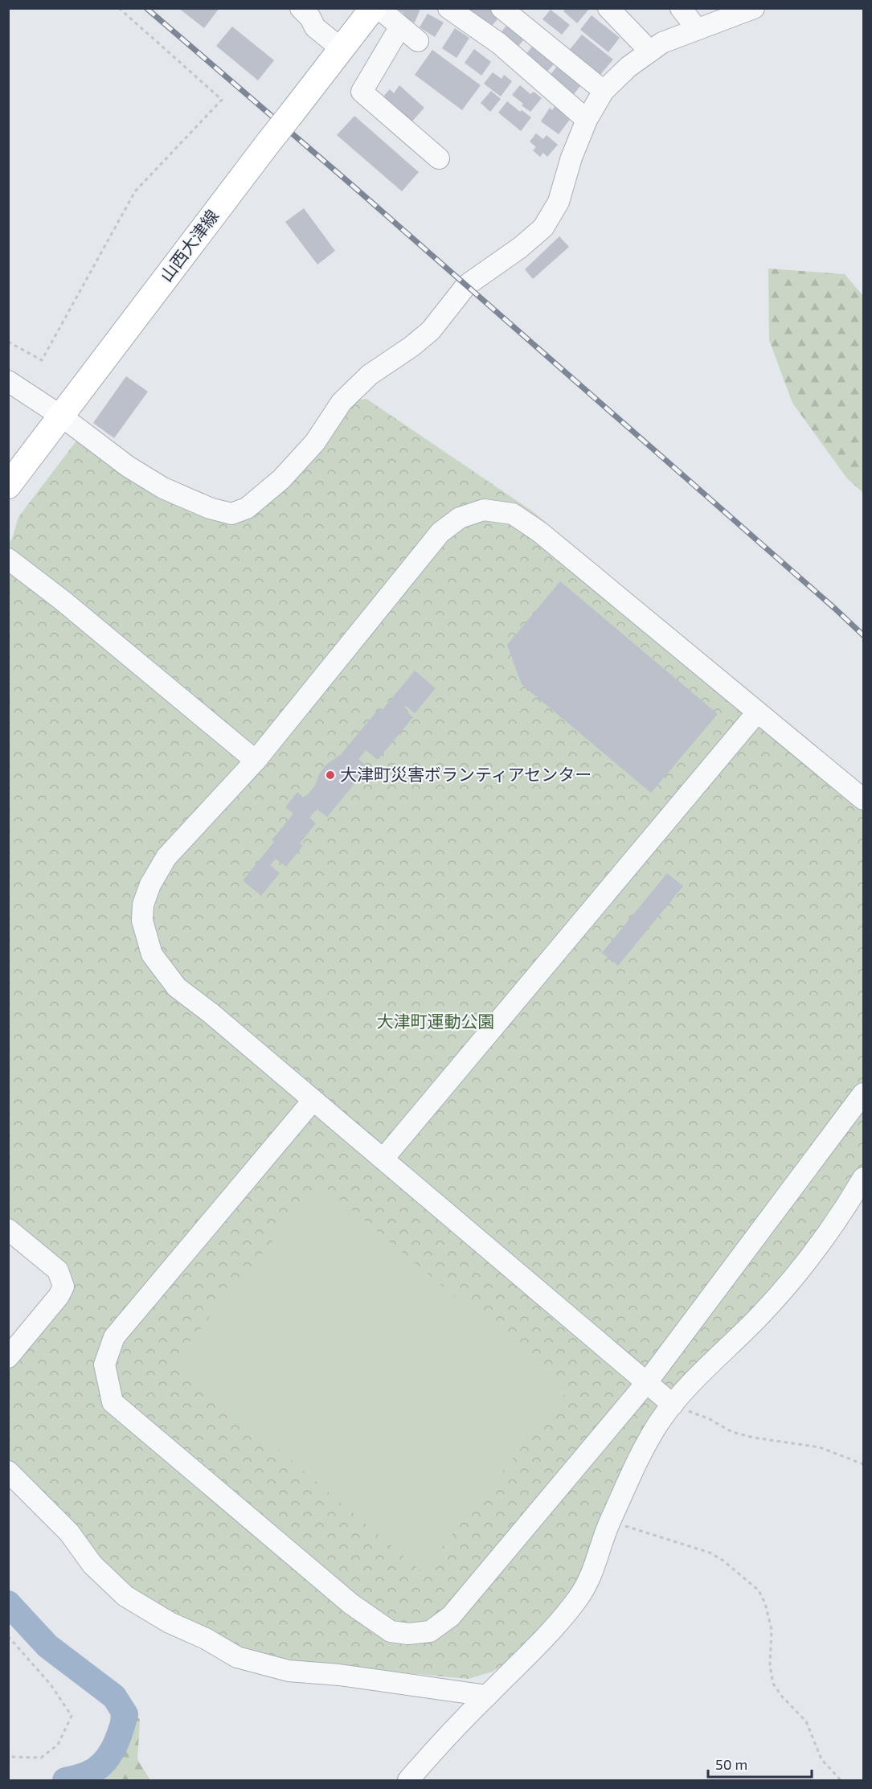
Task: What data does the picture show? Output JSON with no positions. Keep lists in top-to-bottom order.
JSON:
{
  "streets": {
    "main road": ["山西大津線"]
  },
  "parks": ["大津町運動公園"],
  "places": ["大津町災害ボランティアセンター"],
  "scale_bar": "50 m"
}
